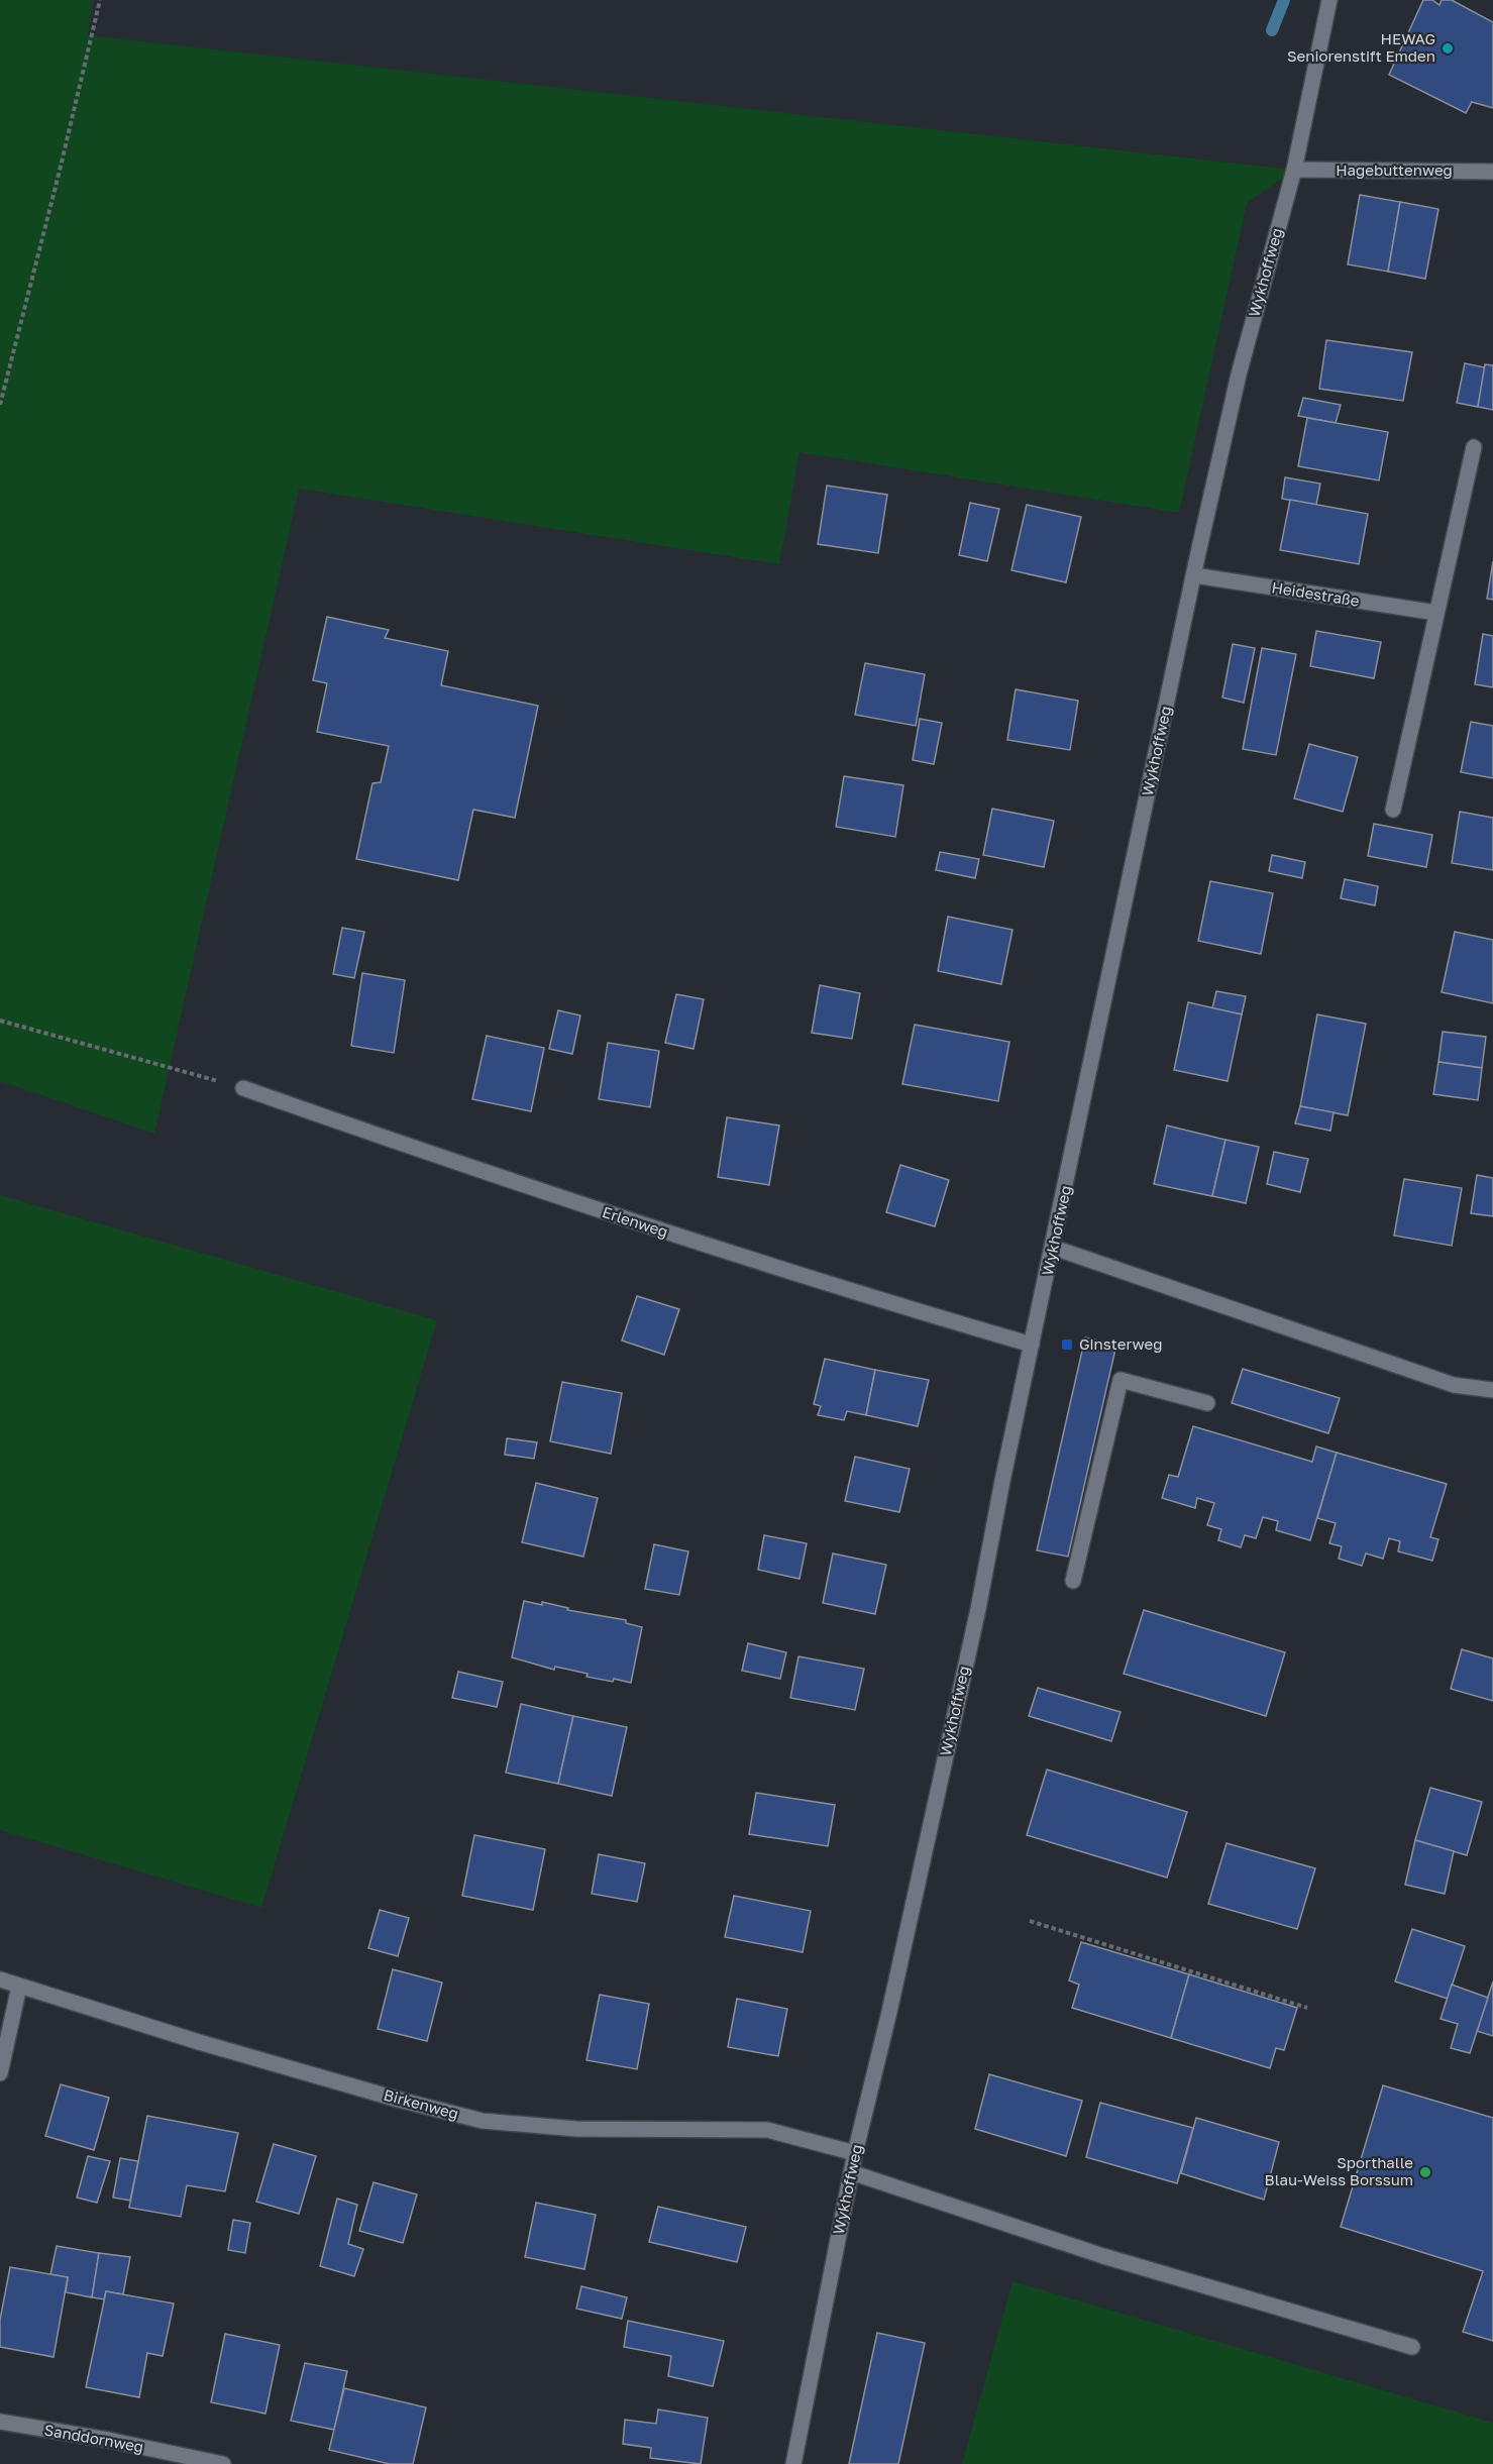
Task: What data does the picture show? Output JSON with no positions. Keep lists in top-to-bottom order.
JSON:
{
  "streets": {
    "street": [
      "Hagebuttenweg",
      "Wykhoffweg",
      "Heidestraße",
      "Erlenweg",
      "Birkenweg",
      "Sanddornweg"
    ]
  },
  "crossings": [
    ["Hagebuttenweg", "Wykhoffweg"],
    ["Wykhoffweg", "Heidestraße"],
    ["Wykhoffweg", "Erlenweg"],
    ["Wykhoffweg", "Birkenweg"]
  ],
  "places": {
    "other": ["HEWAG Seniorenstift Emden", "Sporthalle Blau-Weiss Borssum"],
    "transit": ["Ginsterweg"]
  }
}
